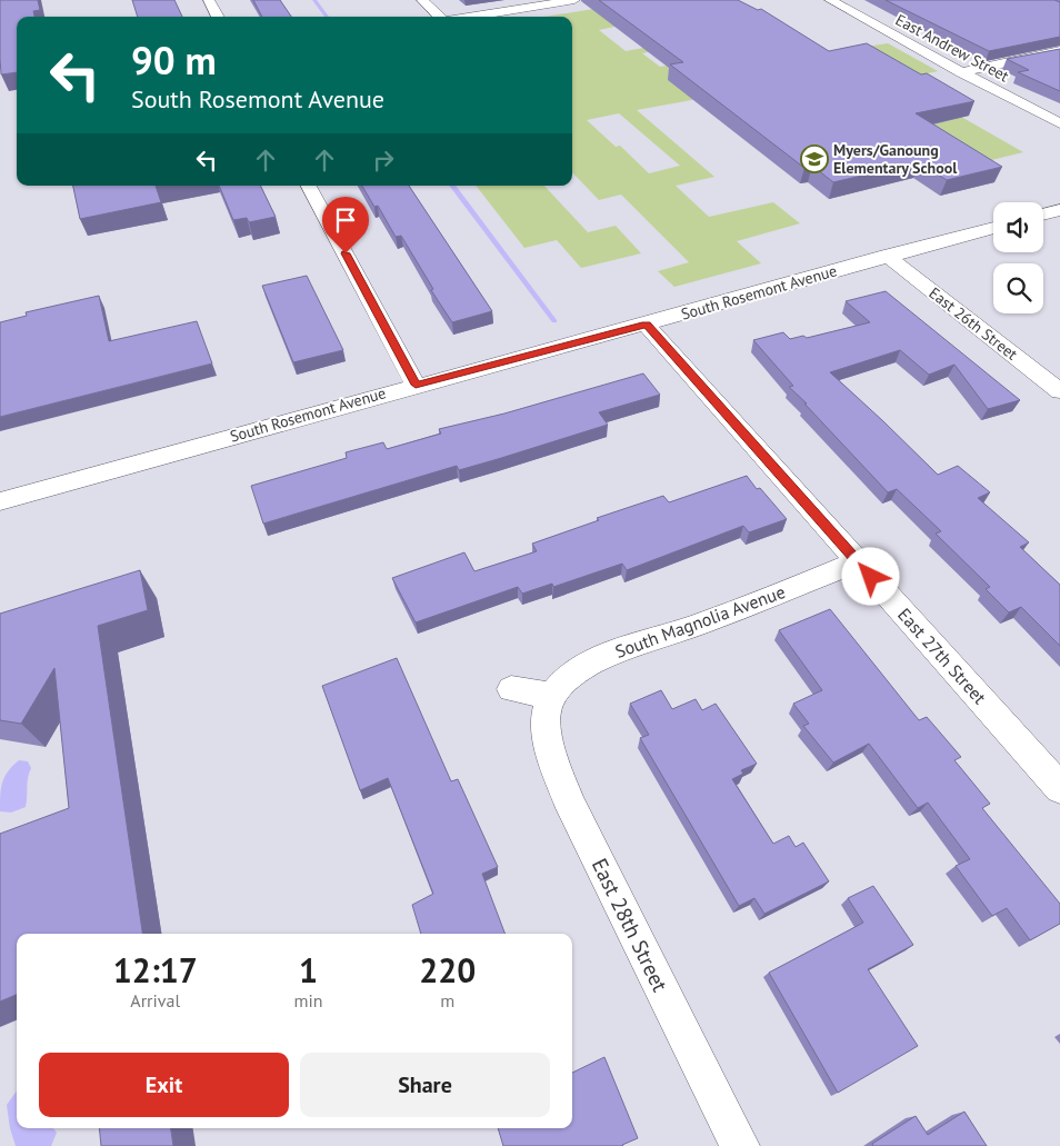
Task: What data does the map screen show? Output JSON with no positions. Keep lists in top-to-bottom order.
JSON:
{
  "streets": {
    "street": [
      "East Andrew Street",
      "South Rosemont Avenue",
      "East 26th Street",
      "South Magnolia Avenue",
      "East 27th Street",
      "East 28th Street"
    ]
  },
  "crossings": [
    ["South Rosemont Avenue", "East 26th Street"],
    ["South Rosemont Avenue", "East 27th Street"],
    ["South Magnolia Avenue", "East 27th Street"],
    ["South Magnolia Avenue", "East 28th Street"]
  ],
  "places": {
    "school or university": ["Myers/Ganoung Elementary School"]
  },
  "page": {
    "turn": ["90 m", "South Rosemont Avenue"],
    "eta": [
      "12:17",
      "Arrival",
      "1",
      "min",
      "220",
      "m"
    ],
    "buttons": ["Exit", "Share"]
  }
}
